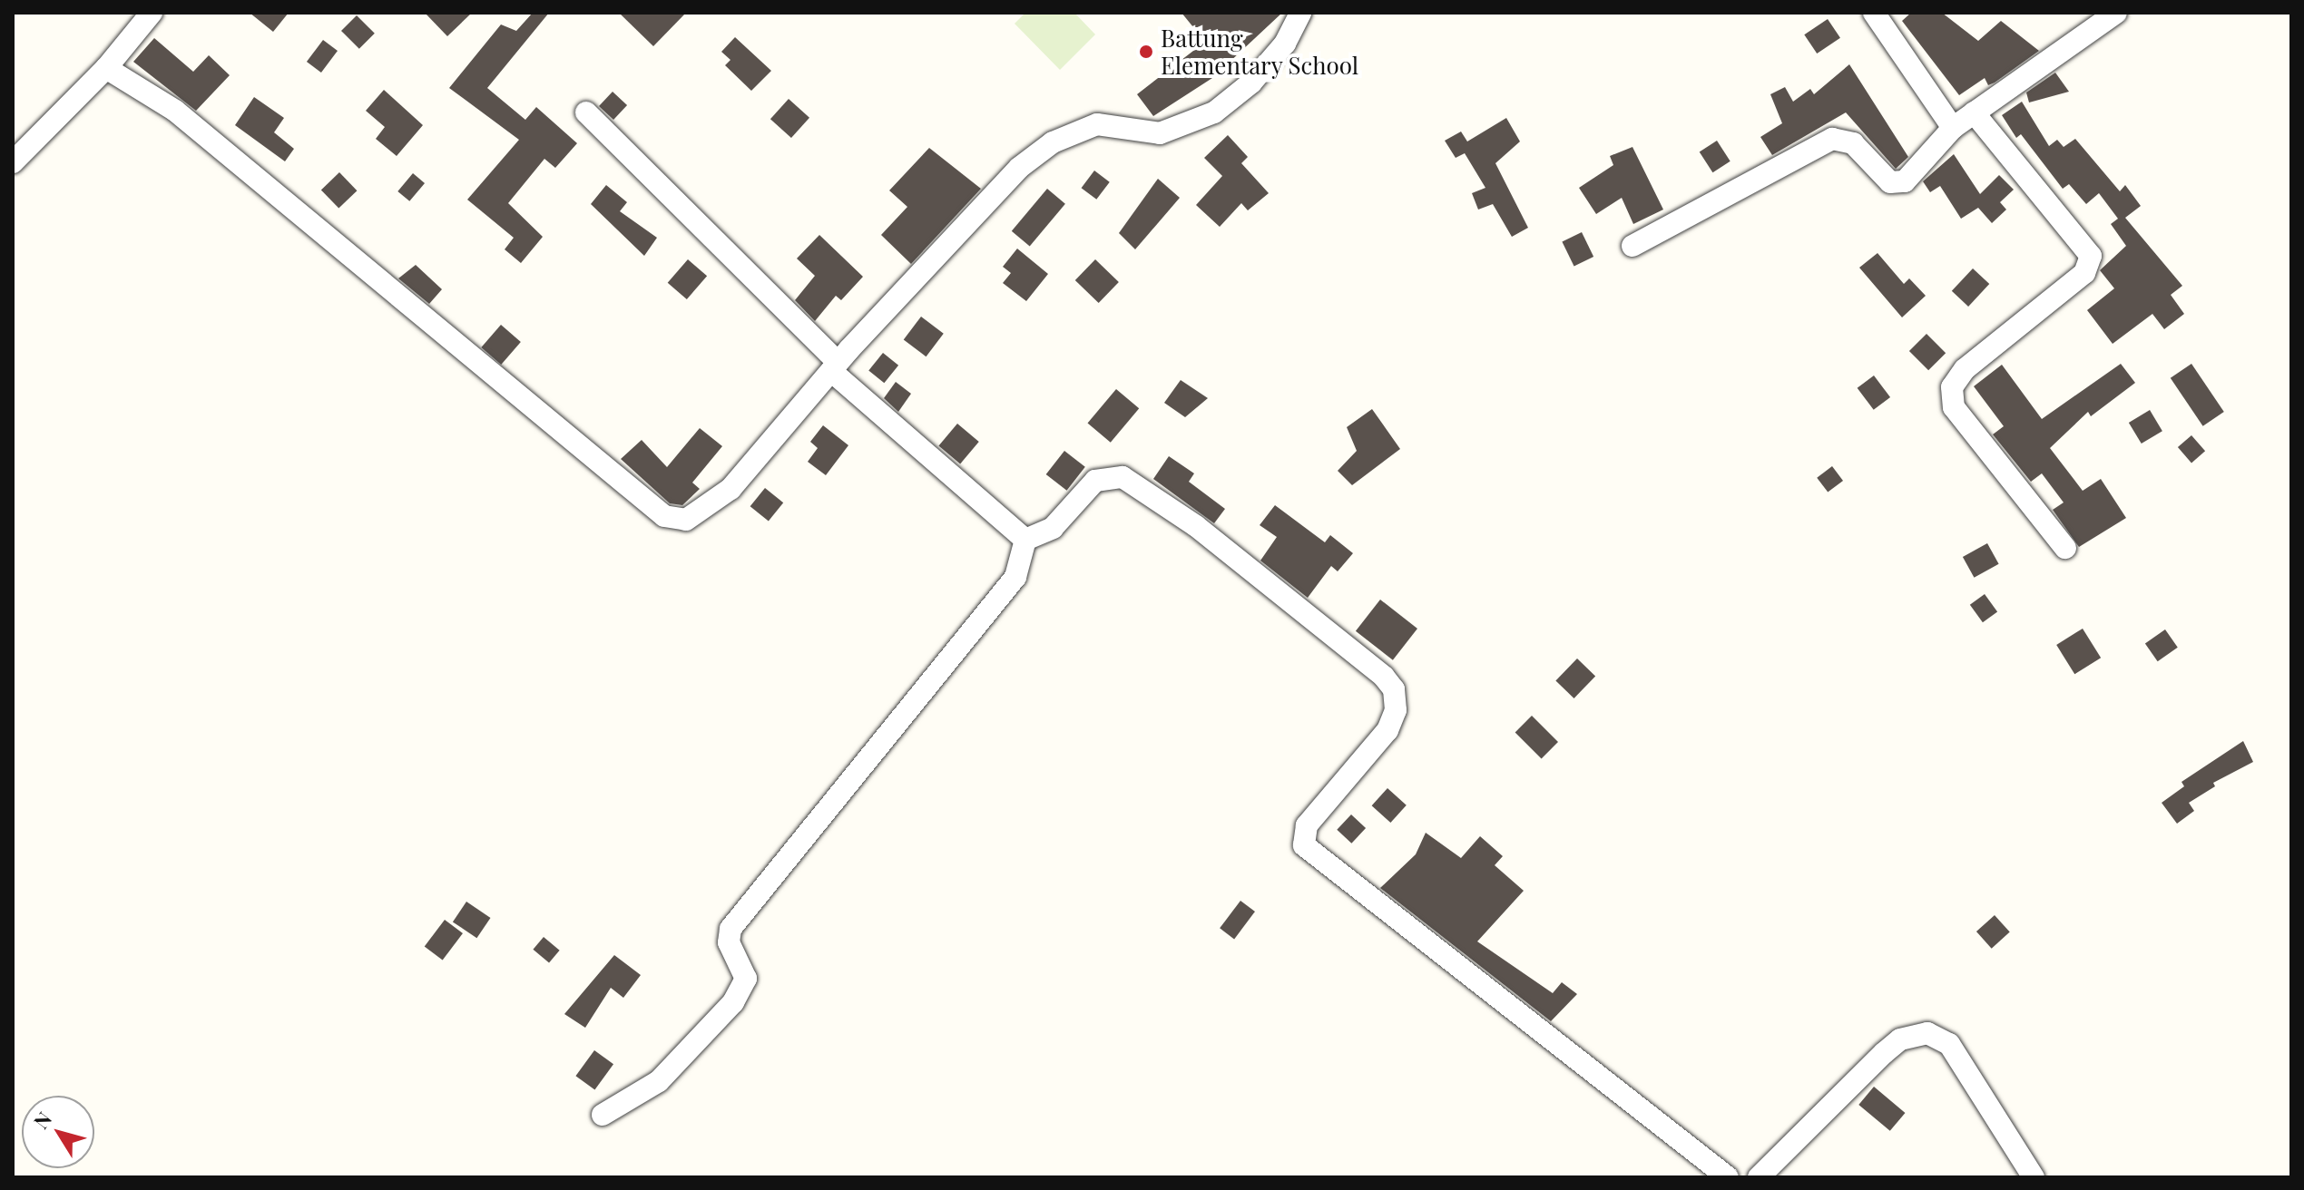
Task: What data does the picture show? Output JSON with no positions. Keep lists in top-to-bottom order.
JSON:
{
  "places": ["Battung Elementary School"],
  "north": "top left"
}
